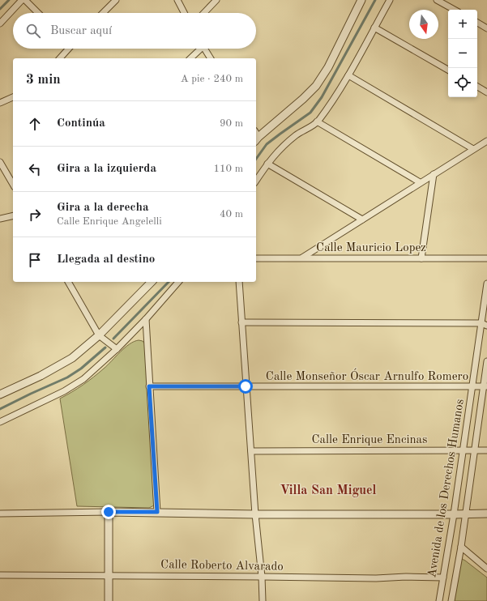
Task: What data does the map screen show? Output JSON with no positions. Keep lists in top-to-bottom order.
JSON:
{
  "streets": {
    "street": [
      "Calle Mauricio Lopez",
      "Calle Monseñor Óscar Arnulfo Romero",
      "Calle Enrique Encinas",
      "Avenida de los Derechos Humanos",
      "Calle Roberto Alvarado"
    ]
  },
  "crossings": [
    ["Calle Monseñor Óscar Arnulfo Romero", "Avenida de los Derechos Humanos"],
    ["Calle Enrique Encinas", "Avenida de los Derechos Humanos"],
    ["Avenida de los Derechos Humanos", "Calle Roberto Alvarado"]
  ],
  "districts": ["Villa San Miguel"],
  "north": "bottom",
  "page": {
    "map_buttons": ["+", "−"],
    "search": "Buscar aquí",
    "heading": ["3 min", "A pie · 240 m"],
    "list": [
      ["Continúa", "90 m"],
      ["Gira a la izquierda", "110 m"],
      ["Gira a la derecha", "Calle Enrique Angelelli", "40 m"],
      "Llegada al destino"
    ]
  }
}
